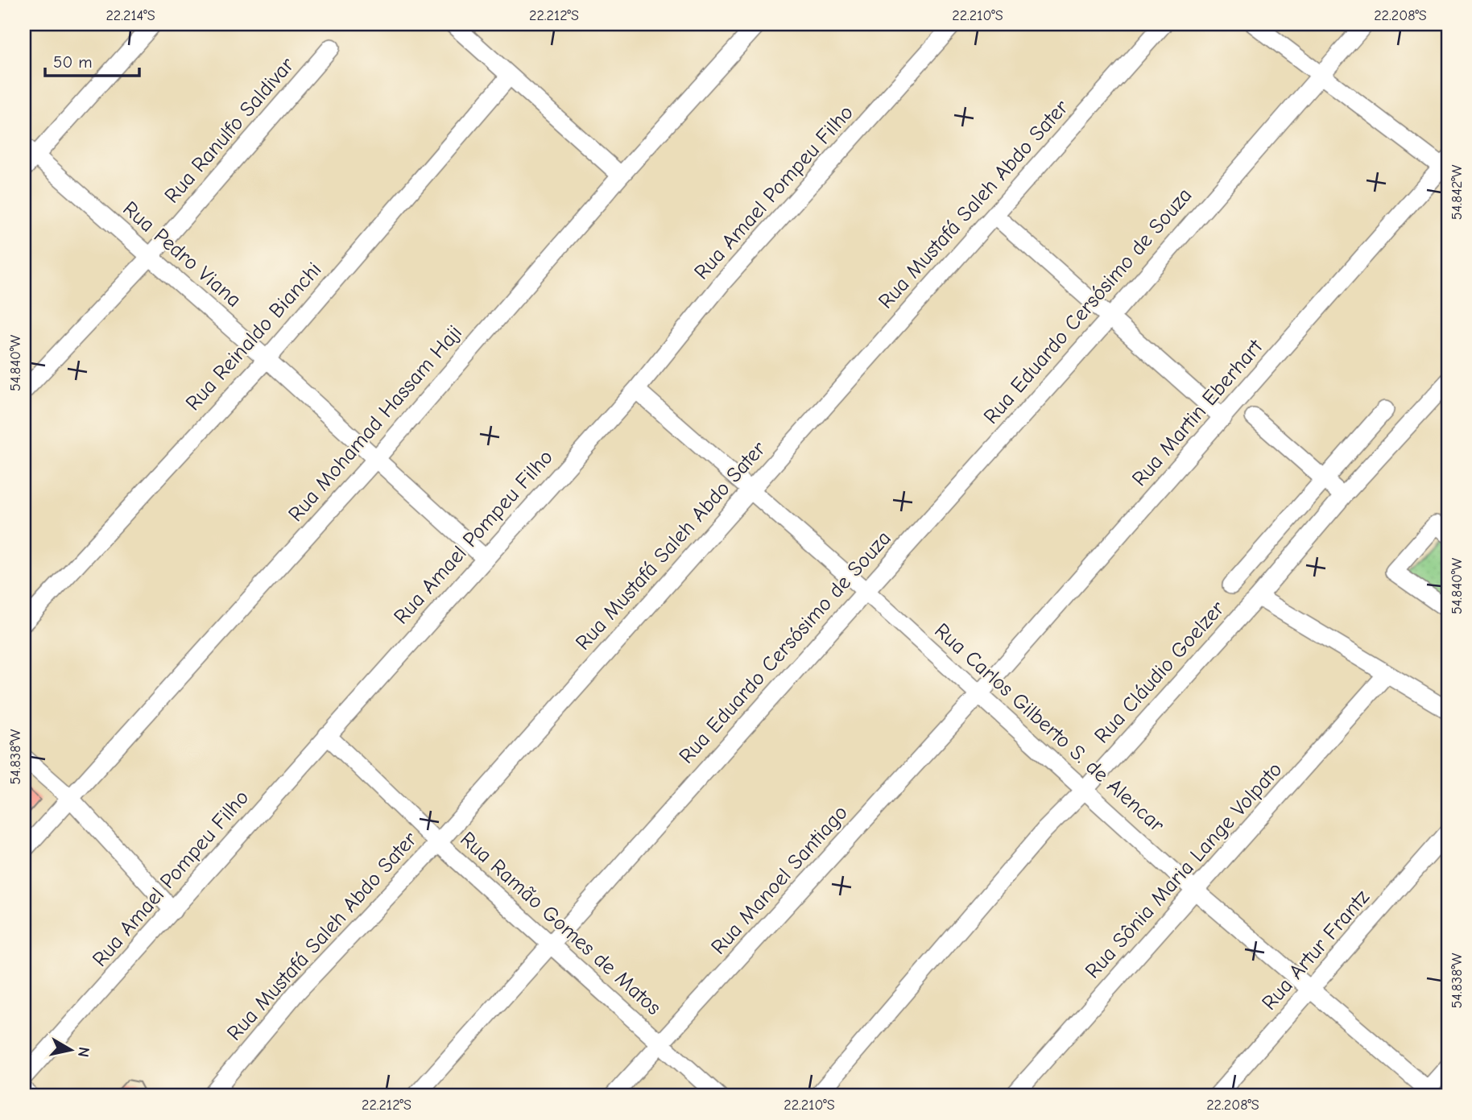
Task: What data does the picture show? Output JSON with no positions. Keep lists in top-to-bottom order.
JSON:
{
  "streets": {
    "street": [
      "Rua Ranulfo Saldivar",
      "Rua Amael Pompeu Filho",
      "Rua Mustafá Saleh Abdo Sater",
      "Rua Pedro Viana",
      "Rua Eduardo Cersósimo de Souza",
      "Rua Reinaldo Bianchi",
      "Rua Martin Eberhart",
      "Rua Mohamad Hassam Haji",
      "Rua Cláudio Goelzer",
      "Rua Carlos Gilberto S. de Alencar",
      "Rua Sônia Maria Lange Volpato",
      "Rua Manoel Santiago",
      "Rua Ramão Gomes de Matos",
      "Rua Artur Frantz"
    ]
  },
  "crossings": [
    ["Rua Ranulfo Saldivar", "Rua Pedro Viana"],
    ["Rua Amael Pompeu Filho", "Rua Pedro Viana"],
    ["Rua Amael Pompeu Filho", "Rua Carlos Gilberto S. de Alencar"],
    ["Rua Amael Pompeu Filho", "Rua Ramão Gomes de Matos"],
    ["Rua Mustafá Saleh Abdo Sater", "Rua Carlos Gilberto S. de Alencar"],
    ["Rua Mustafá Saleh Abdo Sater", "Rua Ramão Gomes de Matos"],
    ["Rua Pedro Viana", "Rua Reinaldo Bianchi"],
    ["Rua Pedro Viana", "Rua Mohamad Hassam Haji"],
    ["Rua Eduardo Cersósimo de Souza", "Rua Carlos Gilberto S. de Alencar"],
    ["Rua Eduardo Cersósimo de Souza", "Rua Ramão Gomes de Matos"],
    ["Rua Martin Eberhart", "Rua Carlos Gilberto S. de Alencar"],
    ["Rua Martin Eberhart", "Rua Manoel Santiago"],
    ["Rua Cláudio Goelzer", "Rua Carlos Gilberto S. de Alencar"],
    ["Rua Carlos Gilberto S. de Alencar", "Rua Sônia Maria Lange Volpato"],
    ["Rua Carlos Gilberto S. de Alencar", "Rua Manoel Santiago"],
    ["Rua Carlos Gilberto S. de Alencar", "Rua Artur Frantz"],
    ["Rua Manoel Santiago", "Rua Ramão Gomes de Matos"]
  ],
  "scale_bar": "50 m",
  "north": "right",
  "coordinates": [
    "22.214°S",
    "22.212°S",
    "22.210°S",
    "22.208°S",
    "54.842°W",
    "54.840°W",
    "54.838°W"
  ]
}
